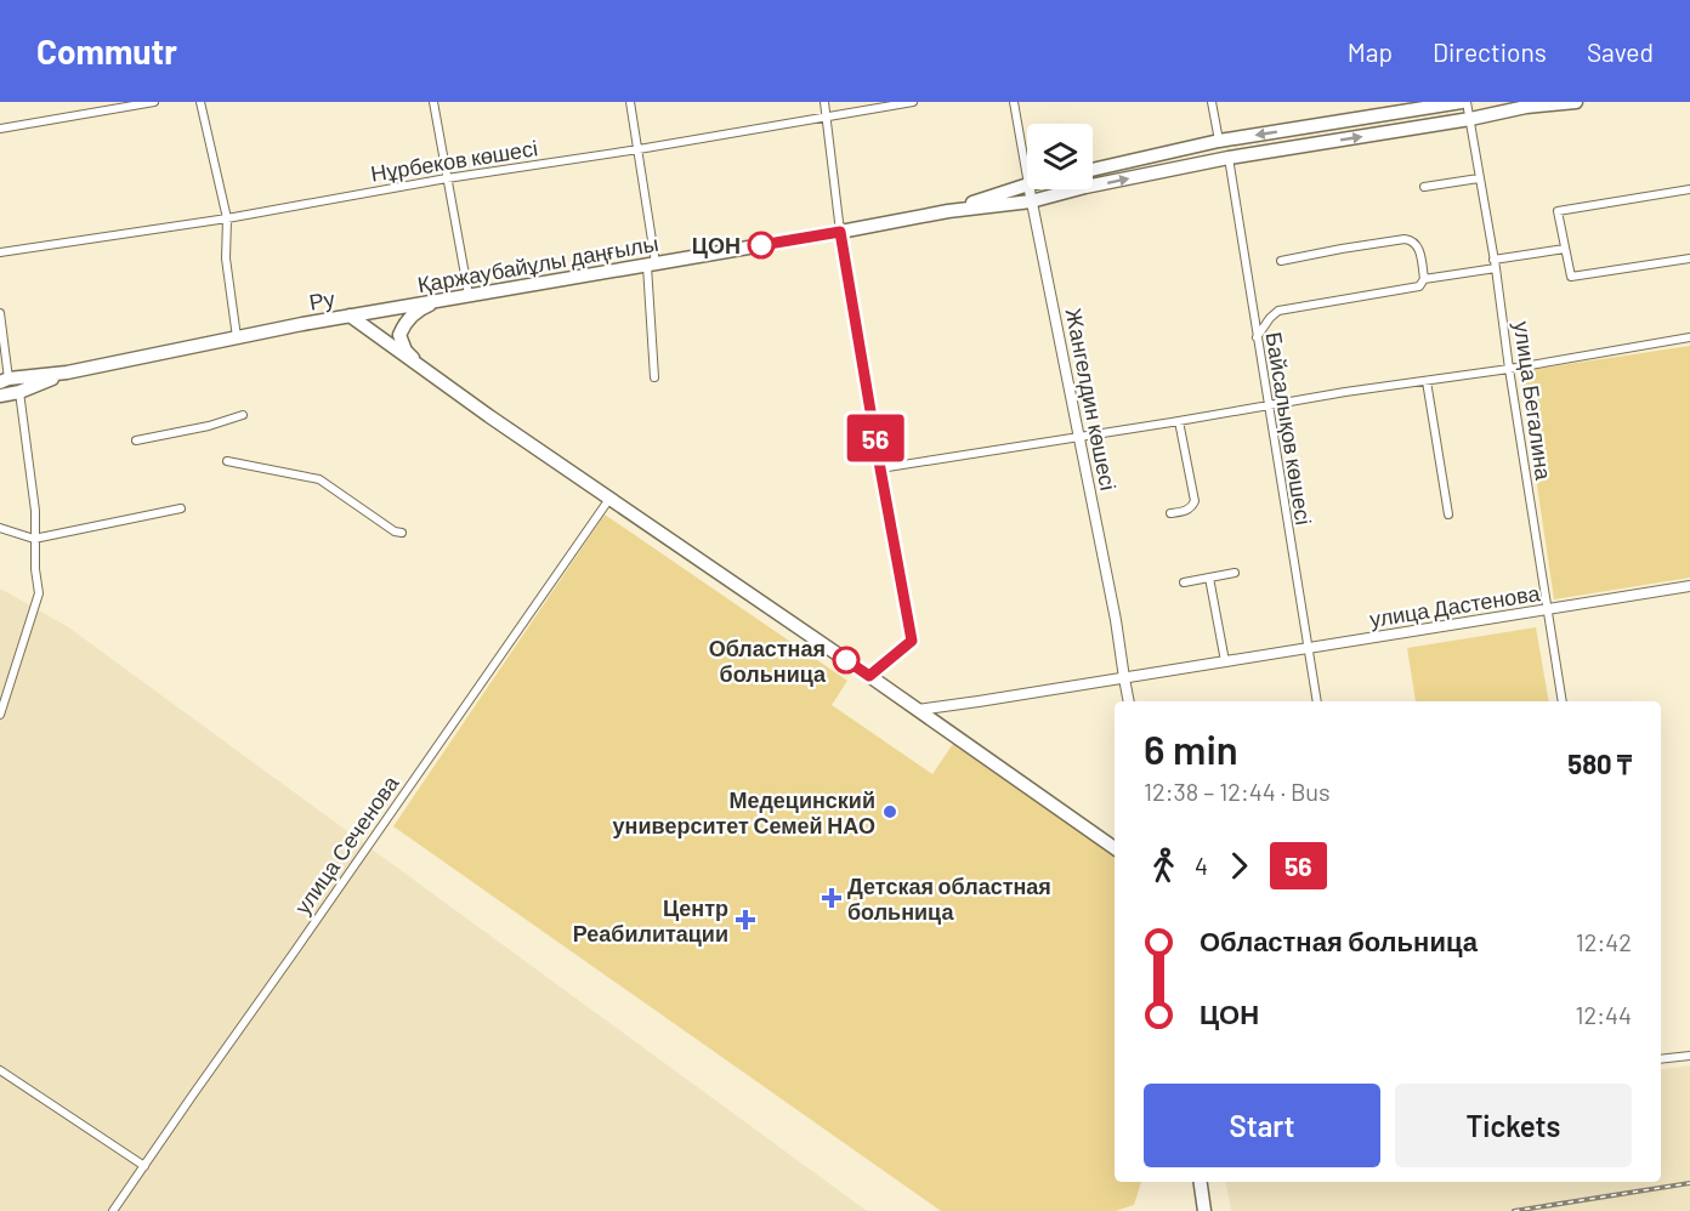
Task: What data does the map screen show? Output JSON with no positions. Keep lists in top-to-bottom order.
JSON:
{
  "streets": {
    "highway": ["Қаржаубайұлы даңғылы", "Ру"],
    "street": [
      "Нұрбеков көшесі",
      "Жангелдин көшесі",
      "улица Бегалина",
      "Байсалықов көшесі",
      "улица Дастенова",
      "улица Сеченова"
    ]
  },
  "crossings": [
    ["Қаржаубайұлы даңғылы", "Ру"],
    ["Қаржаубайұлы даңғылы", "Жангелдин көшесі"],
    ["Қаржаубайұлы даңғылы", "улица Бегалина"],
    ["Қаржаубайұлы даңғылы", "Байсалықов көшесі"],
    ["Жангелдин көшесі", "улица Дастенова"],
    ["улица Бегалина", "улица Дастенова"],
    ["Байсалықов көшесі", "улица Дастенова"]
  ],
  "places": {
    "other": ["ЦОН", "Областная больница", "Медецинский университет Семей НАО"],
    "health": ["Детская областная больница", "Центр Реабилитации"]
  },
  "lines": ["bus line 56"],
  "page": {
    "header": "Commutr",
    "nav": ["Map", "Directions", "Saved"],
    "on_map": "56",
    "heading": ["6 min", "12:38 – 12:44 · Bus", "580 ₸"],
    "legs": ["4", "56"],
    "list": [
      {
        "name": "Областная больница",
        "value": "12:42"
      },
      {
        "name": "ЦОН",
        "value": "12:44"
      }
    ],
    "buttons": ["Start", "Tickets"]
  }
}
